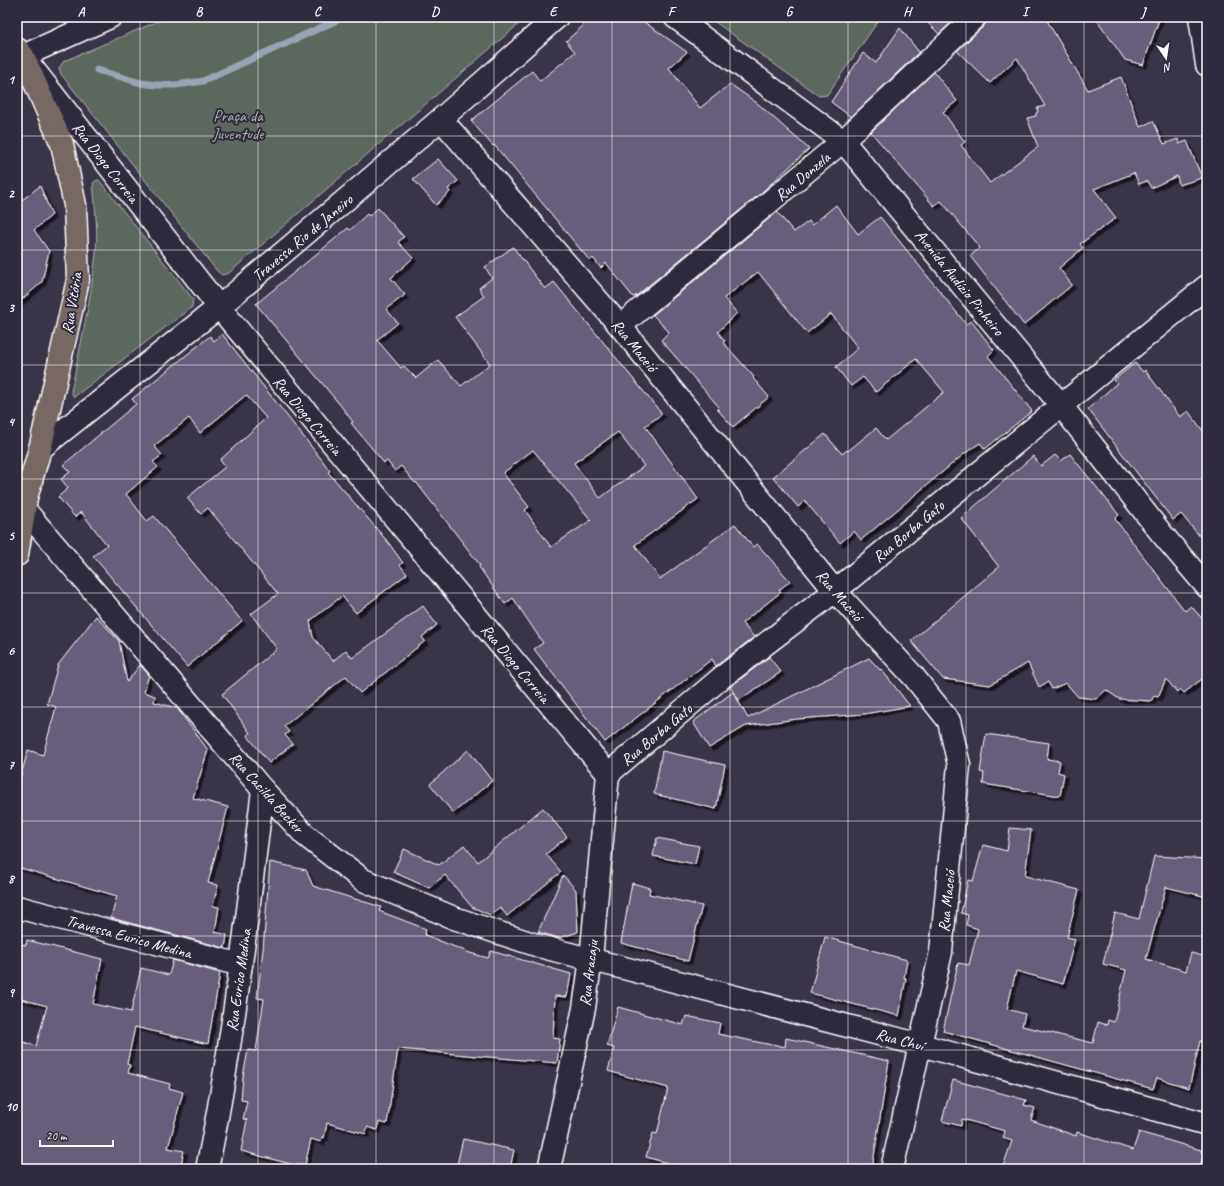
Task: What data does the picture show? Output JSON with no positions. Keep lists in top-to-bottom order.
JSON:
{
  "streets": {
    "main road": ["Rua Vitória"],
    "street": [
      "Rua Diogo Correia",
      "Rua Donzela",
      "Travessa Rio de Janeiro",
      "Avenida Audízio Pinheiro",
      "Rua Maceió",
      "Rua Borba Gato",
      "Rua Cacilda Becker",
      "Travessa Eurico Medina",
      "Rua Aracaju",
      "Rua Euríco Medina",
      "Rua Chuí"
    ]
  },
  "crossings": [
    ["Rua Diogo Correia", "Travessa Rio de Janeiro"],
    ["Rua Diogo Correia", "Rua Vitória"],
    ["Rua Diogo Correia", "Rua Borba Gato"],
    ["Rua Diogo Correia", "Rua Aracaju"],
    ["Rua Donzela", "Avenida Audízio Pinheiro"],
    ["Rua Donzela", "Rua Maceió"],
    ["Travessa Rio de Janeiro", "Rua Vitória"],
    ["Travessa Rio de Janeiro", "Rua Maceió"],
    ["Avenida Audízio Pinheiro", "Rua Borba Gato"],
    ["Rua Vitória", "Rua Cacilda Becker"],
    ["Rua Maceió", "Rua Borba Gato"],
    ["Rua Maceió", "Rua Chuí"],
    ["Rua Borba Gato", "Rua Aracaju"],
    ["Rua Cacilda Becker", "Rua Aracaju"],
    ["Rua Cacilda Becker", "Rua Euríco Medina"],
    ["Rua Cacilda Becker", "Rua Chuí"],
    ["Travessa Eurico Medina", "Rua Euríco Medina"],
    ["Rua Aracaju", "Rua Chuí"]
  ],
  "parks": ["Praça da Juventude"],
  "scale_bar": "20 m",
  "north": "bottom",
  "grid": {
    "columns": [
      "A",
      "B",
      "C",
      "D",
      "E",
      "F",
      "G",
      "H",
      "I",
      "J"
    ],
    "rows": [
      "1",
      "2",
      "3",
      "4",
      "5",
      "6",
      "7",
      "8",
      "9",
      "10"
    ]
  }
}
